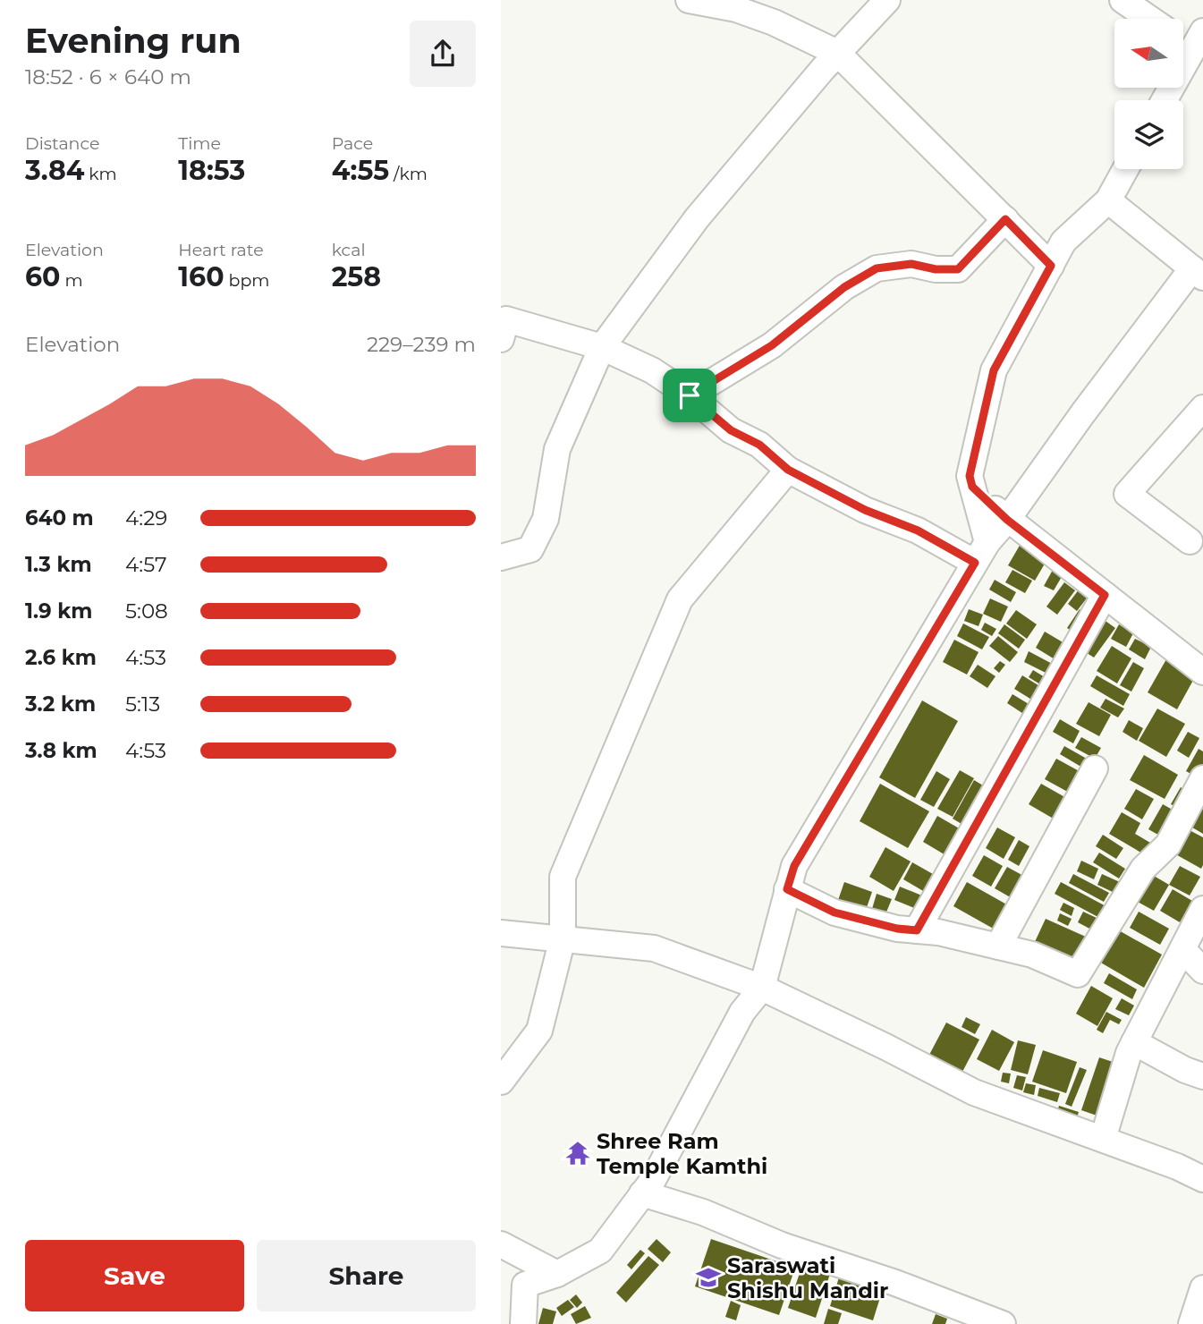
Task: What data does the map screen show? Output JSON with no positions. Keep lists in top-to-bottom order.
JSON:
{
  "places": {
    "temple": ["Shree Ram Temple Kamthi"],
    "school or university": ["Saraswati Shishu Mandir"]
  },
  "north": "left",
  "page": {
    "heading": ["Evening run", "18:52 · 6 × 640 m"],
    "stats": [
      ["Distance", "3.84 km"],
      ["Time", "18:53"],
      ["Pace", "4:55 /km"],
      ["Elevation", "60 m"],
      ["Heart rate", "160 bpm"],
      ["kcal", "258"]
    ],
    "chart": ["Elevation", "229–239 m"],
    "list": [
      {
        "name": "640 m",
        "note": "4:29"
      },
      {
        "name": "1.3 km",
        "note": "4:57"
      },
      {
        "name": "1.9 km",
        "note": "5:08"
      },
      {
        "name": "2.6 km",
        "note": "4:53"
      },
      {
        "name": "3.2 km",
        "note": "5:13"
      },
      {
        "name": "3.8 km",
        "note": "4:53"
      }
    ],
    "buttons": ["Save", "Share"]
  }
}
